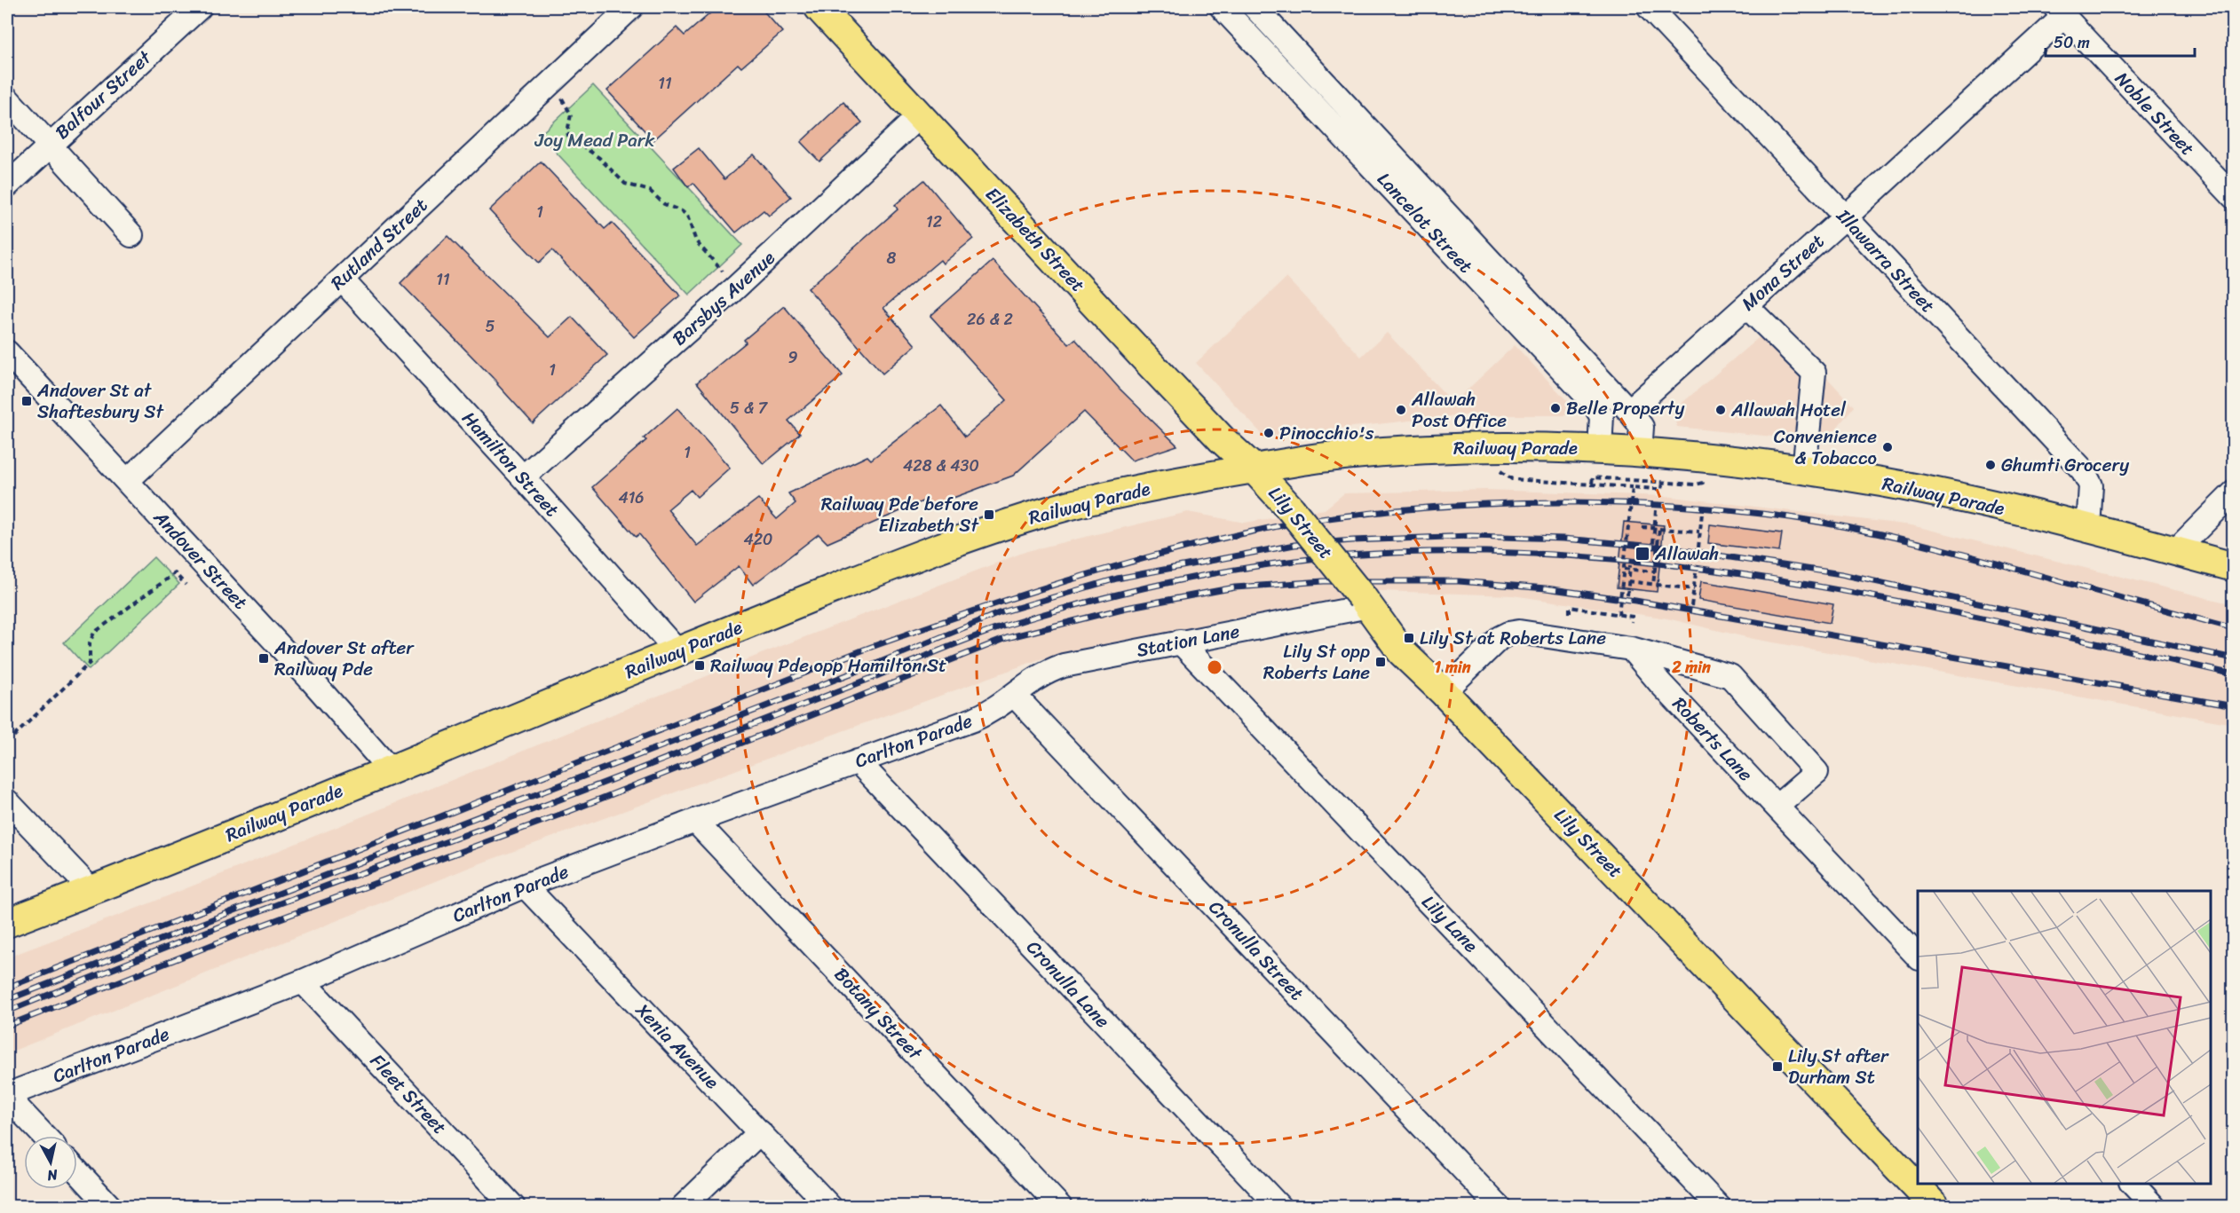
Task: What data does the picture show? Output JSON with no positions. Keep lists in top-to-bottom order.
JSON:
{
  "streets": {
    "main road": ["Elizabeth Street", "Railway Parade", "Lily Street"],
    "street": [
      "Balfour Street",
      "Noble Street",
      "Lancelot Street",
      "Rutland Street",
      "Illawarra Street",
      "Mona Street",
      "Barsbys Avenue",
      "Hamilton Street",
      "Andover Street",
      "Station Lane",
      "Roberts Lane",
      "Carlton Parade",
      "Lily Lane",
      "Cronulla Street",
      "Cronulla Lane",
      "Botany Street",
      "Xenia Avenue",
      "Fleet Street"
    ]
  },
  "crossings": [
    ["Noble Street", "Mona Street"],
    ["Lancelot Street", "Mona Street"],
    ["Elizabeth Street", "Barsbys Avenue"],
    ["Elizabeth Street", "Railway Parade"],
    ["Elizabeth Street", "Lily Street"],
    ["Rutland Street", "Hamilton Street"],
    ["Rutland Street", "Andover Street"],
    ["Illawarra Street", "Mona Street"],
    ["Illawarra Street", "Railway Parade"],
    ["Barsbys Avenue", "Hamilton Street"],
    ["Railway Parade", "Hamilton Street"],
    ["Railway Parade", "Lily Street"],
    ["Railway Parade", "Andover Street"],
    ["Lily Street", "Station Lane"],
    ["Station Lane", "Carlton Parade"],
    ["Station Lane", "Lily Lane"],
    ["Station Lane", "Cronulla Street"],
    ["Carlton Parade", "Cronulla Street"],
    ["Carlton Parade", "Cronulla Lane"],
    ["Carlton Parade", "Botany Street"],
    ["Carlton Parade", "Xenia Avenue"],
    ["Carlton Parade", "Fleet Street"]
  ],
  "parks": ["Joy Mead Park"],
  "places": {
    "transit": [
      "Andover St at Shaftesbury St",
      "Railway Pde before Elizabeth St",
      "Allawah",
      "Lily St at Roberts Lane",
      "Andover St after Railway Pde",
      "Lily St opp Roberts Lane",
      "Railway Pde opp Hamilton St",
      "Lily St after Durham St"
    ],
    "other": [
      "Belle Property",
      "Allawah Post Office",
      "Allawah Hotel",
      "Pinocchio's",
      "Convenience & Tobacco",
      "Ghumti Grocery"
    ]
  },
  "house_numbers": [
    "11",
    "1",
    "12",
    "8",
    "11",
    "26 & 2",
    "5",
    "9",
    "1",
    "5 & 7",
    "1",
    "428 & 430",
    "416",
    "420"
  ],
  "scale_bar": "50 m",
  "north": "bottom",
  "rings": ["1 min", "2 min"]
}
